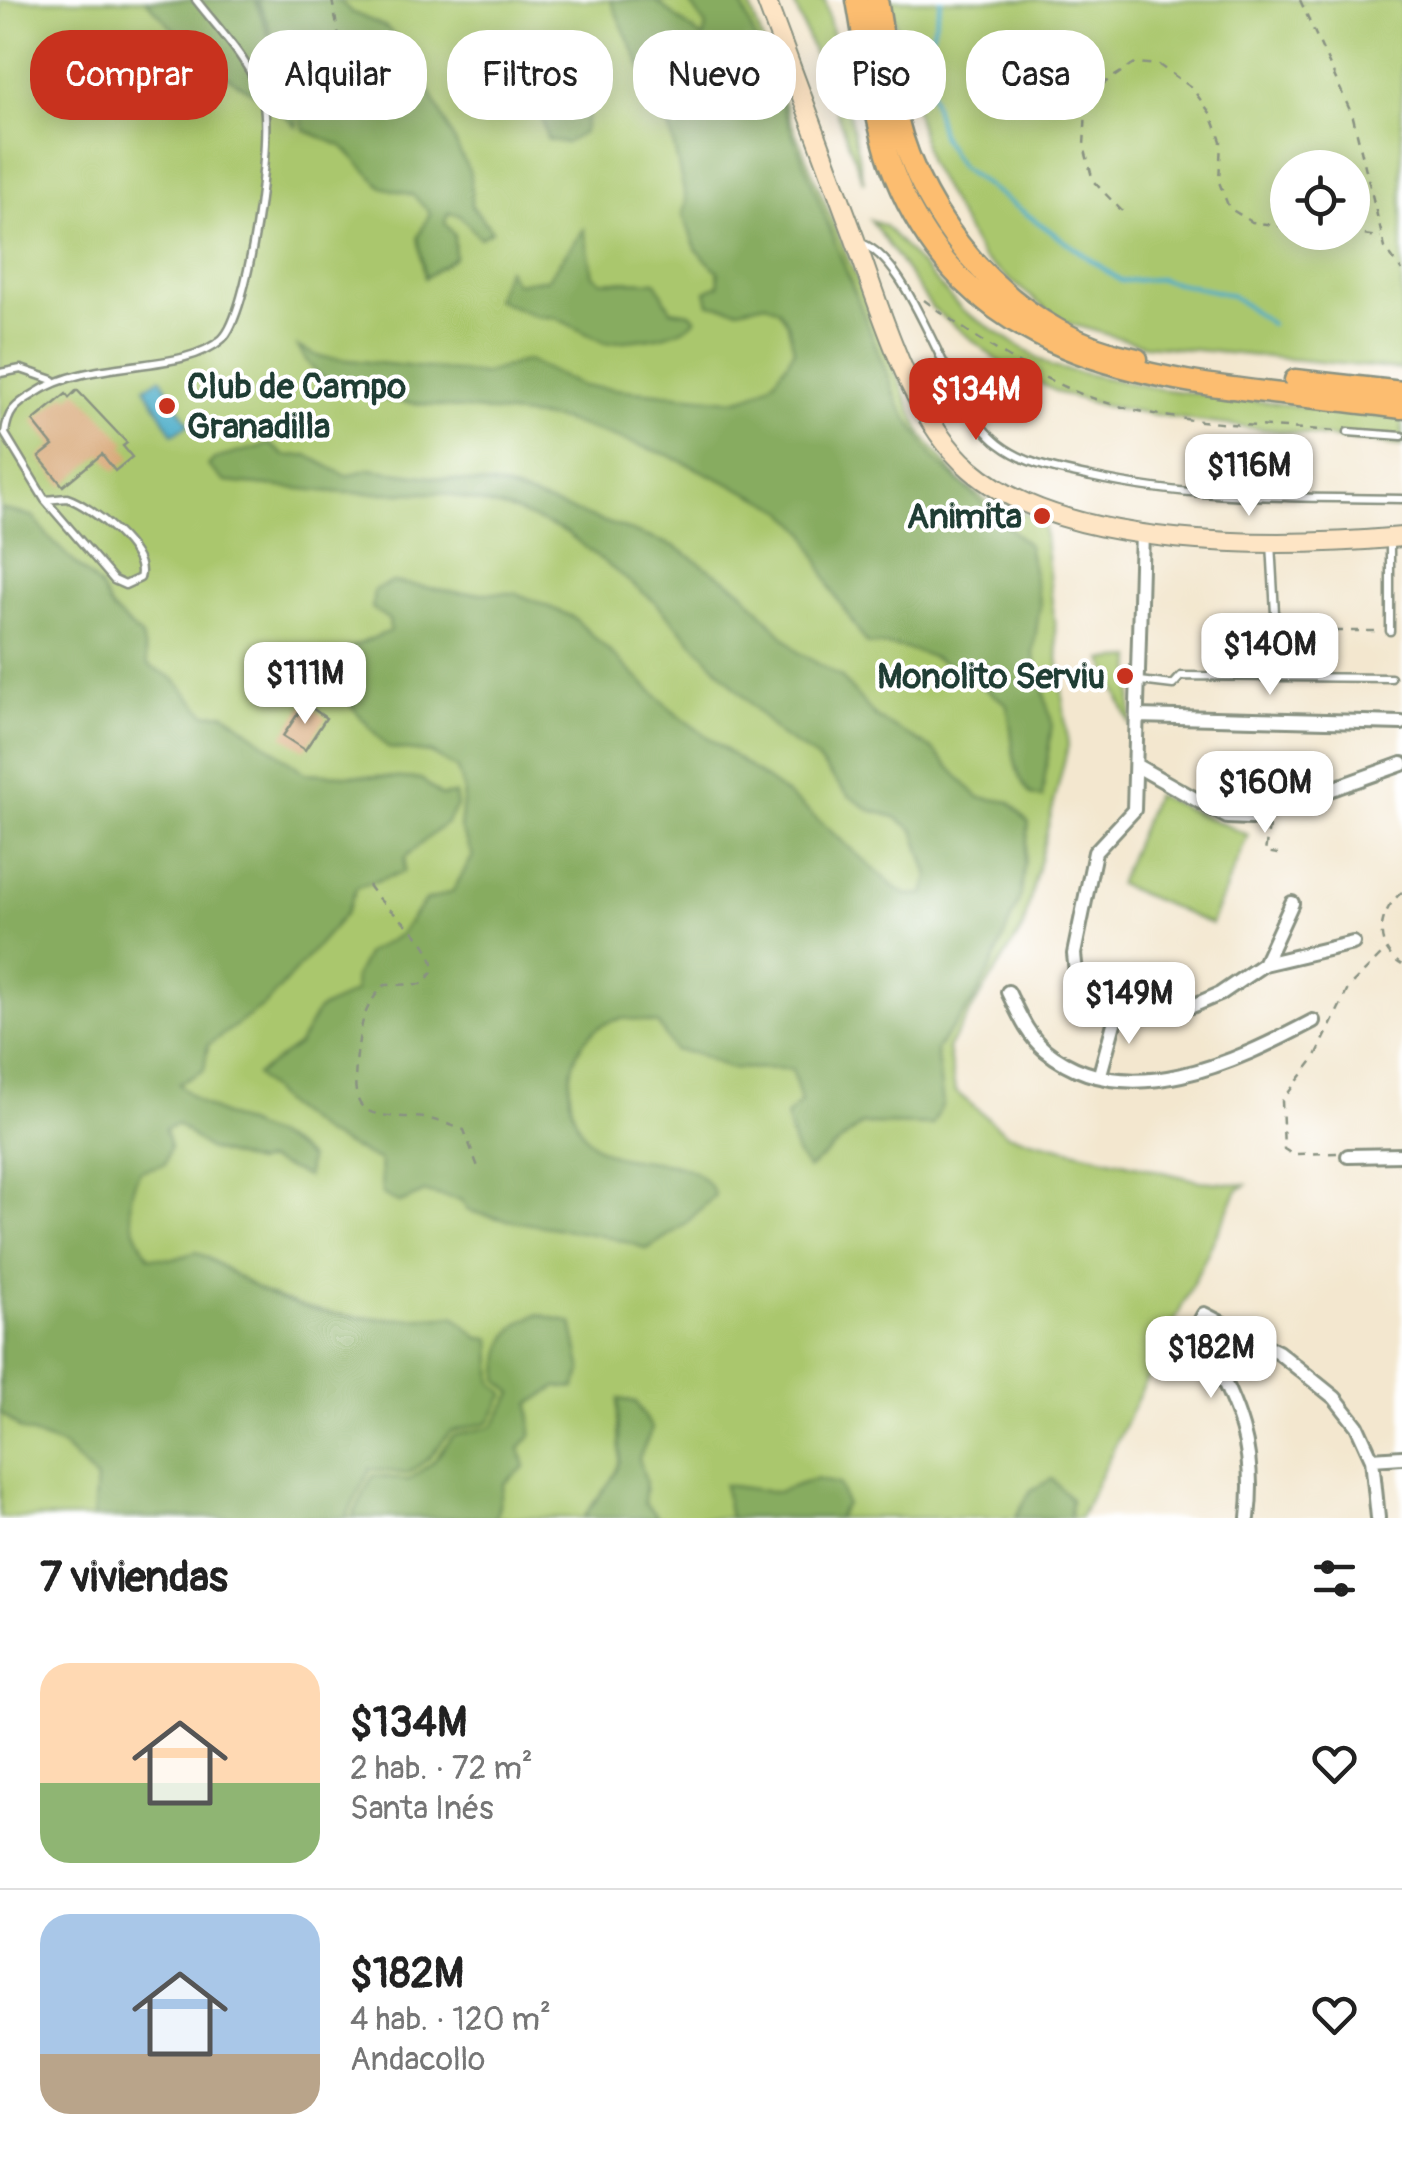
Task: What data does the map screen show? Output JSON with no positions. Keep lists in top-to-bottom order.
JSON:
{
  "places": ["Club de Campo Granadilla", "Animita", "Monolito Serviu"],
  "page": {
    "chip": [
      "Comprar",
      "Alquilar",
      "Filtros",
      "Nuevo",
      "Piso",
      "Casa"
    ],
    "price": [
      "$134M",
      "$116M",
      "$140M",
      "$111M",
      "$160M",
      "$149M",
      "$182M"
    ],
    "heading": "7 viviendas",
    "list": [
      {
        "name": "$134M",
        "note": "2 hab. · 72 m² · Santa Inés"
      },
      {
        "name": "$182M",
        "note": "4 hab. · 120 m² · Andacollo"
      }
    ]
  }
}
